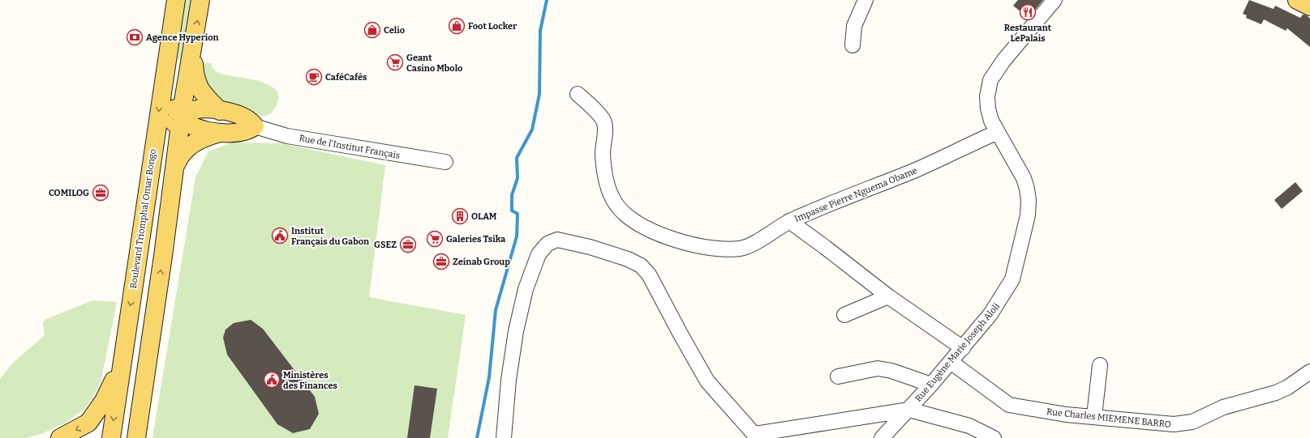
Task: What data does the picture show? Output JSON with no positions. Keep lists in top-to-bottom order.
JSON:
{
  "streets": {
    "main road": ["Boulevard Triomphal Omar Bongo"],
    "street": [
      "Rue de l'Institut Français",
      "Impasse Pierre Nguema Obame",
      "Rue Eugène Marie Joseph Aloli",
      "Rue Charles MIEMENE BARRO"
    ]
  },
  "crossings": [
    ["Impasse Pierre Nguema Obame", "Rue Eugène Marie Joseph Aloli"],
    ["Rue Eugène Marie Joseph Aloli", "Rue Charles MIEMENE BARRO"]
  ],
  "places": {
    "restaurant": ["Restaurant LePalais"],
    "shop": ["Foot Locker", "Celio"],
    "bank": ["Agence Hyperion"],
    "supermarket": ["Geant Casino Mbolo", "Galeries Tsika"],
    "cafe": ["CaféCafés"],
    "office": ["COMILOG", "GSEZ", "Zeinab Group"],
    "building": ["OLAM"],
    "public building": ["Institut Français du Gabon", "Ministères des Finances"]
  }
}
